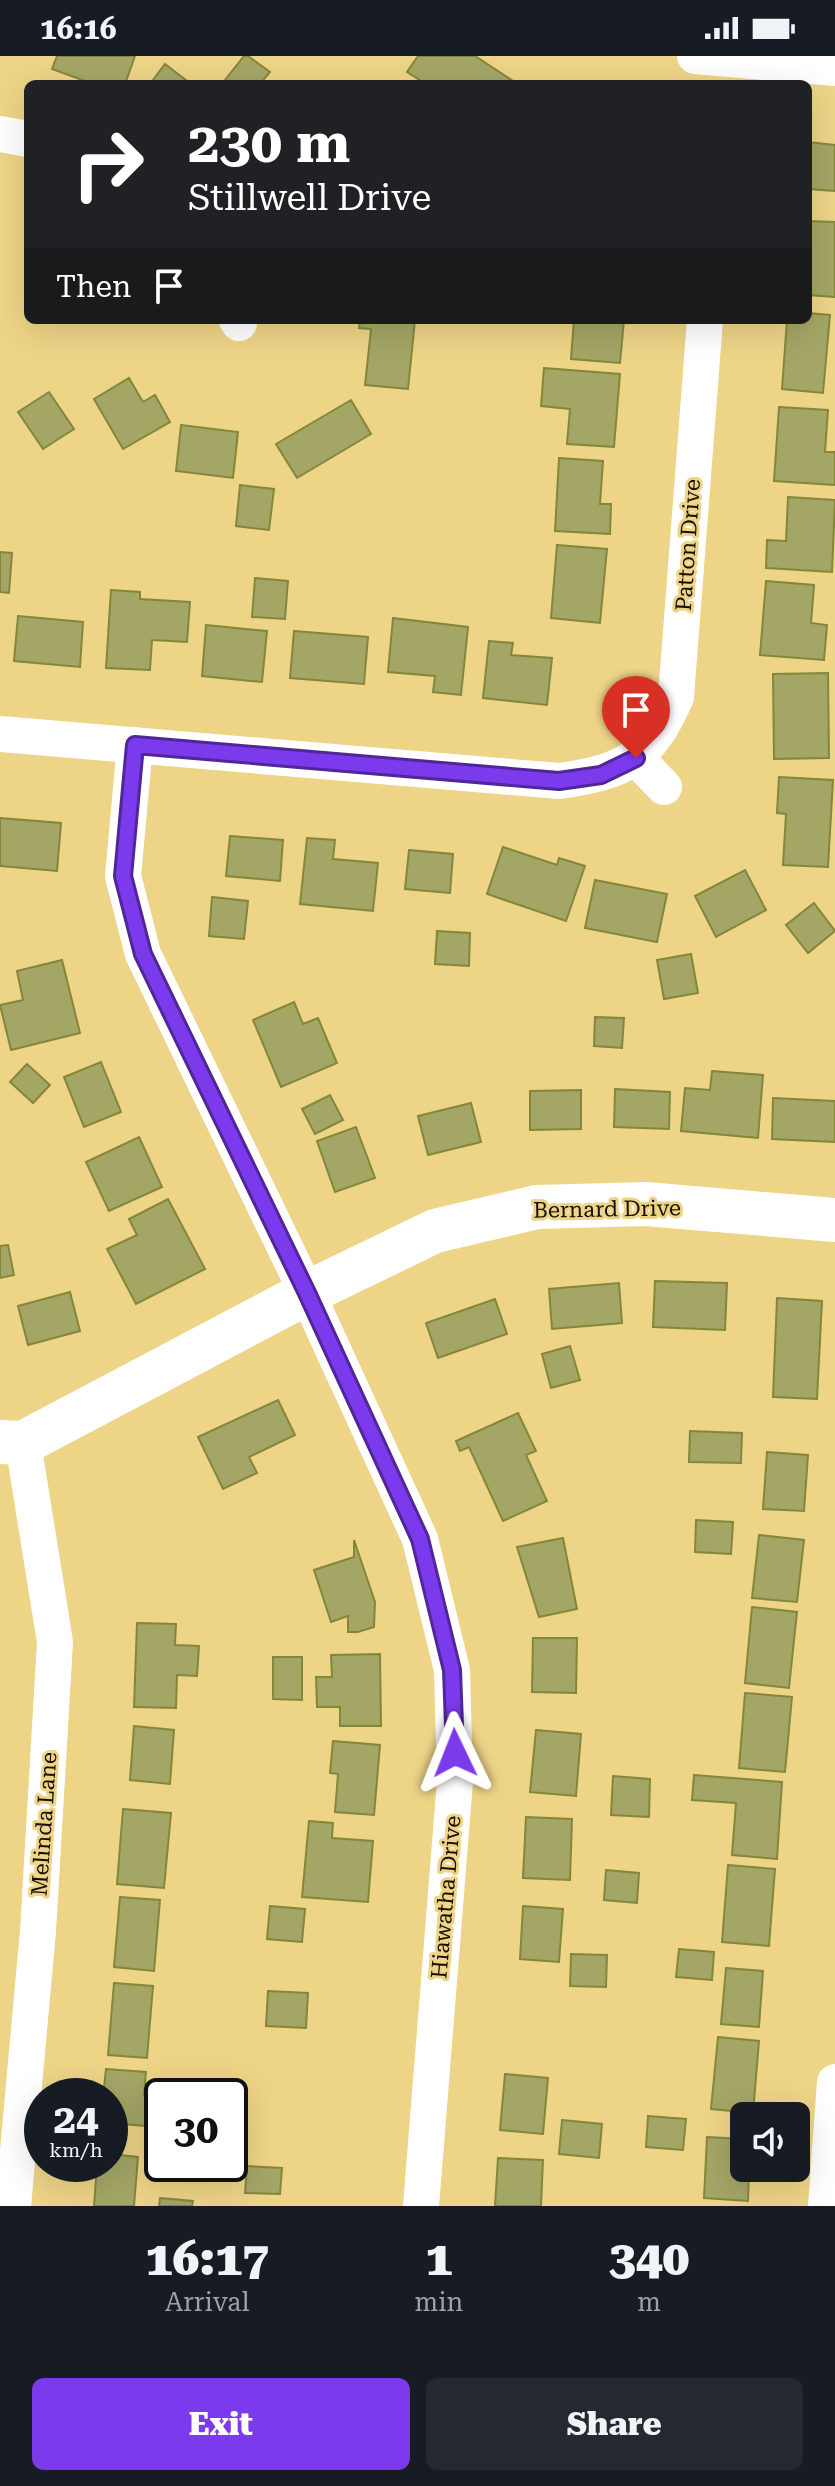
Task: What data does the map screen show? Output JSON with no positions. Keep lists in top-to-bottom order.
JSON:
{
  "streets": {
    "street": [
      "Patton Drive",
      "Bernard Drive",
      "Melinda Lane",
      "Hiawatha Drive"
    ]
  },
  "crossings": [
    ["Bernard Drive", "Melinda Lane"],
    ["Bernard Drive", "Hiawatha Drive"]
  ],
  "page": {
    "status": "16:16",
    "turn": ["230 m", "Stillwell Drive"],
    "then": "Then",
    "speed": "24 km/h",
    "limit": "30",
    "eta": [
      "16:17",
      "Arrival",
      "1",
      "min",
      "340",
      "m"
    ],
    "buttons": ["Exit", "Share"]
  }
}
